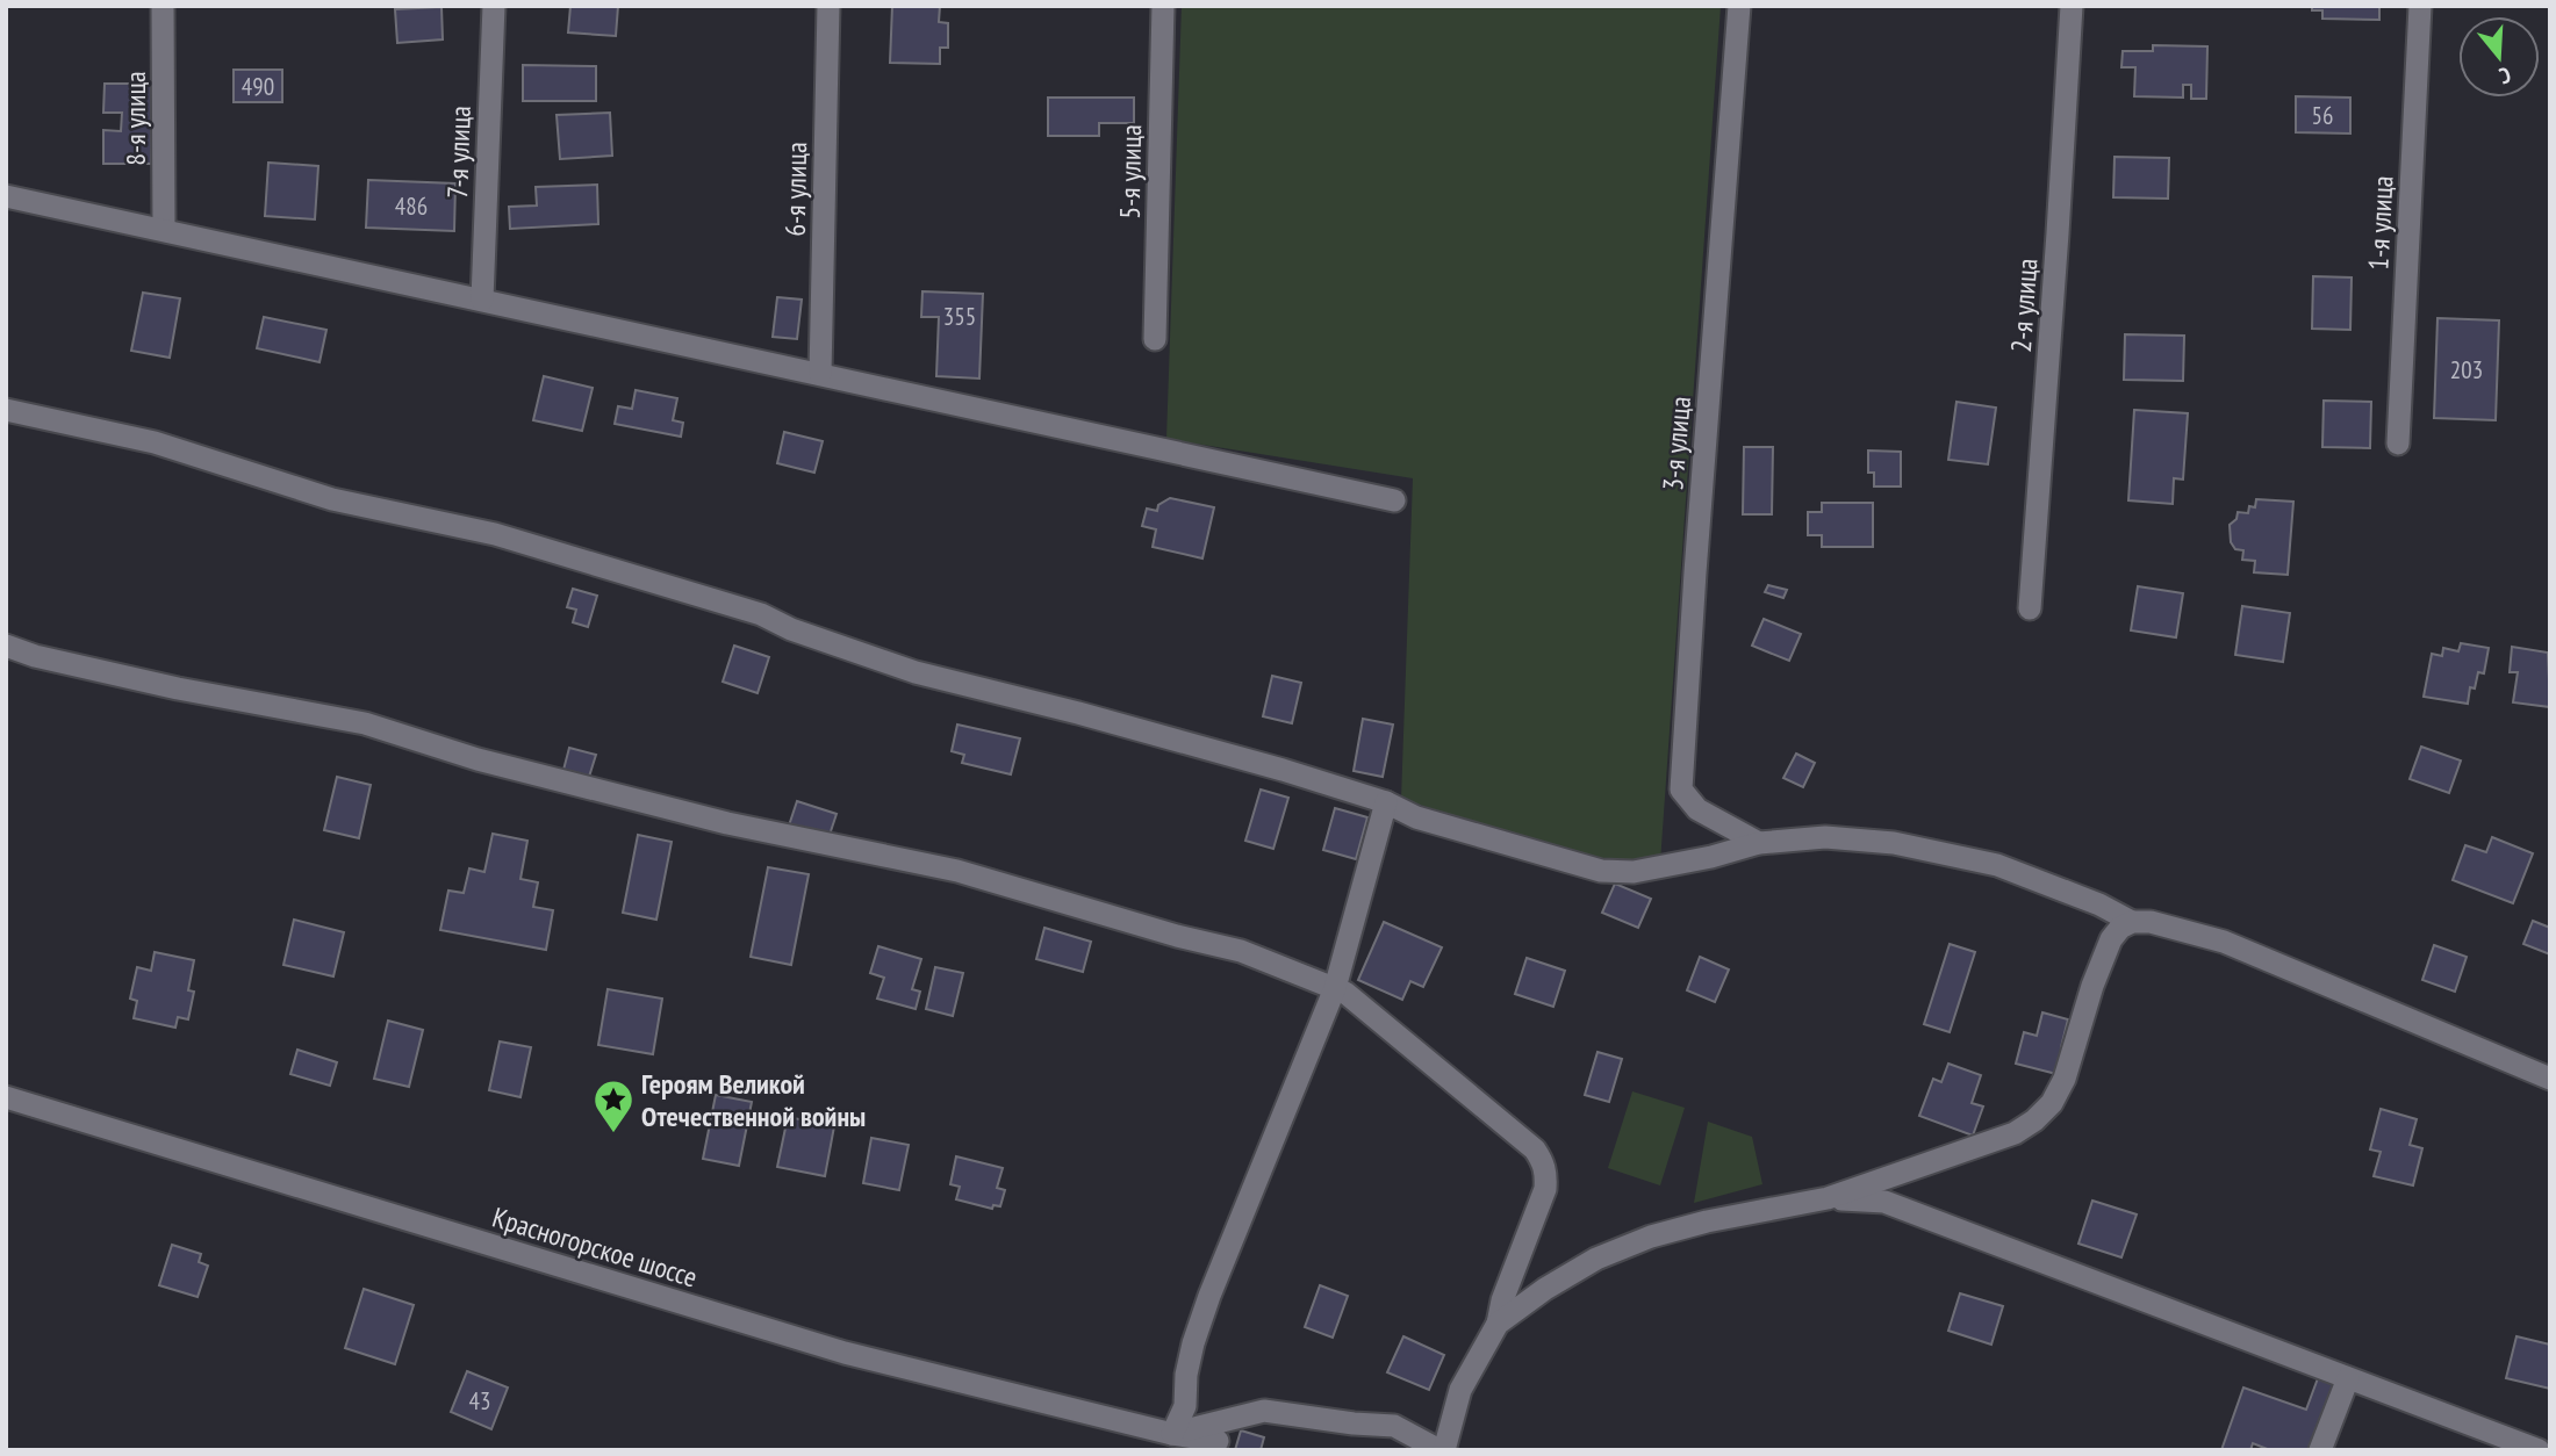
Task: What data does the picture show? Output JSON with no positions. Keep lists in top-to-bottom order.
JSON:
{
  "streets": {
    "street": [
      "8-я улица",
      "7-я улица",
      "5-я улица",
      "6-я улица",
      "1-я улица",
      "2-я улица",
      "3-я улица",
      "Красногорское шоссе"
    ]
  },
  "places": {
    "place": ["Героям Великой Отечественной войны"]
  },
  "house_numbers": [
    "490",
    "56",
    "486",
    "355",
    "203",
    "43"
  ],
  "north": "bottom"
}
